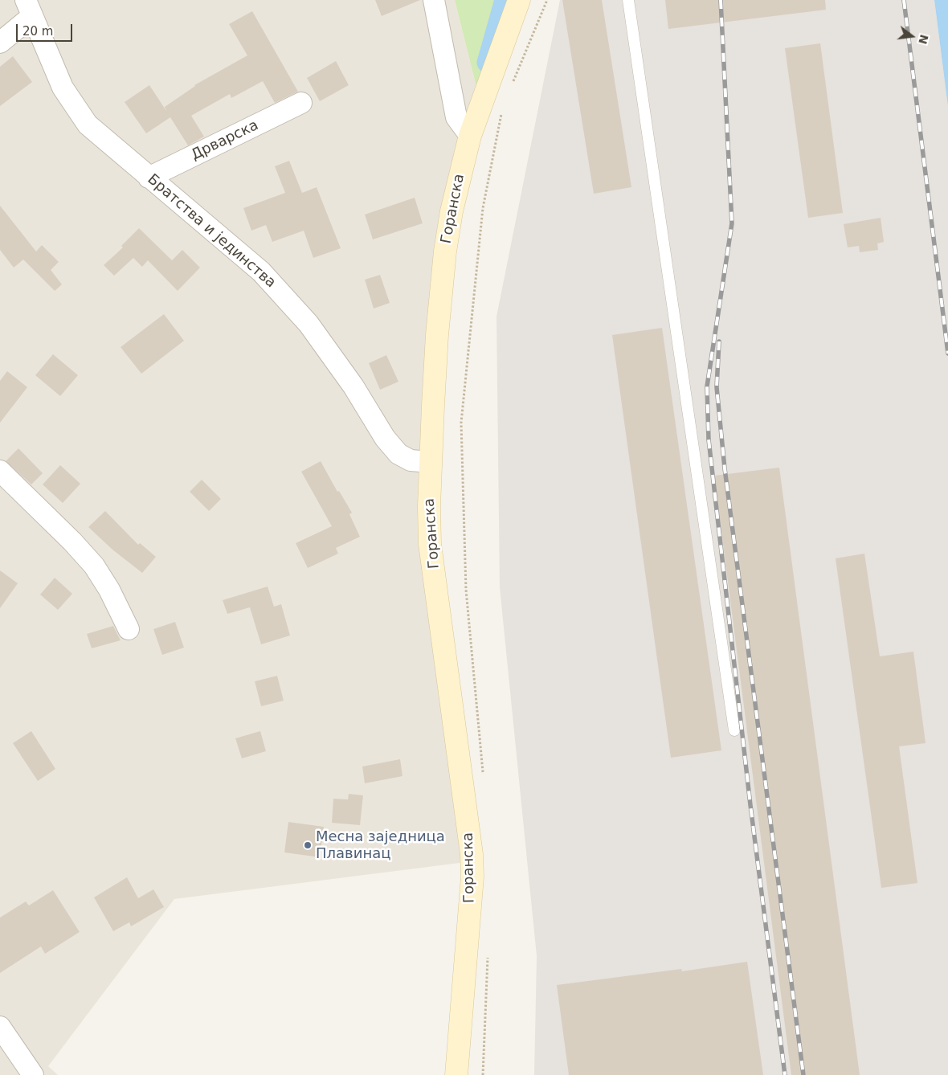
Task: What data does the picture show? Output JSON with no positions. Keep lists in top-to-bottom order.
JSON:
{
  "streets": {
    "main road": ["Горанска"],
    "street": ["Дрварска", "Братства и јединства"]
  },
  "crossings": [
    ["Дрварска", "Братства и јединства"],
    ["Горанска", "Братства и јединства"]
  ],
  "places": ["Месна заједница Плавинац"],
  "scale_bar": "20 m",
  "north": "right"
}
